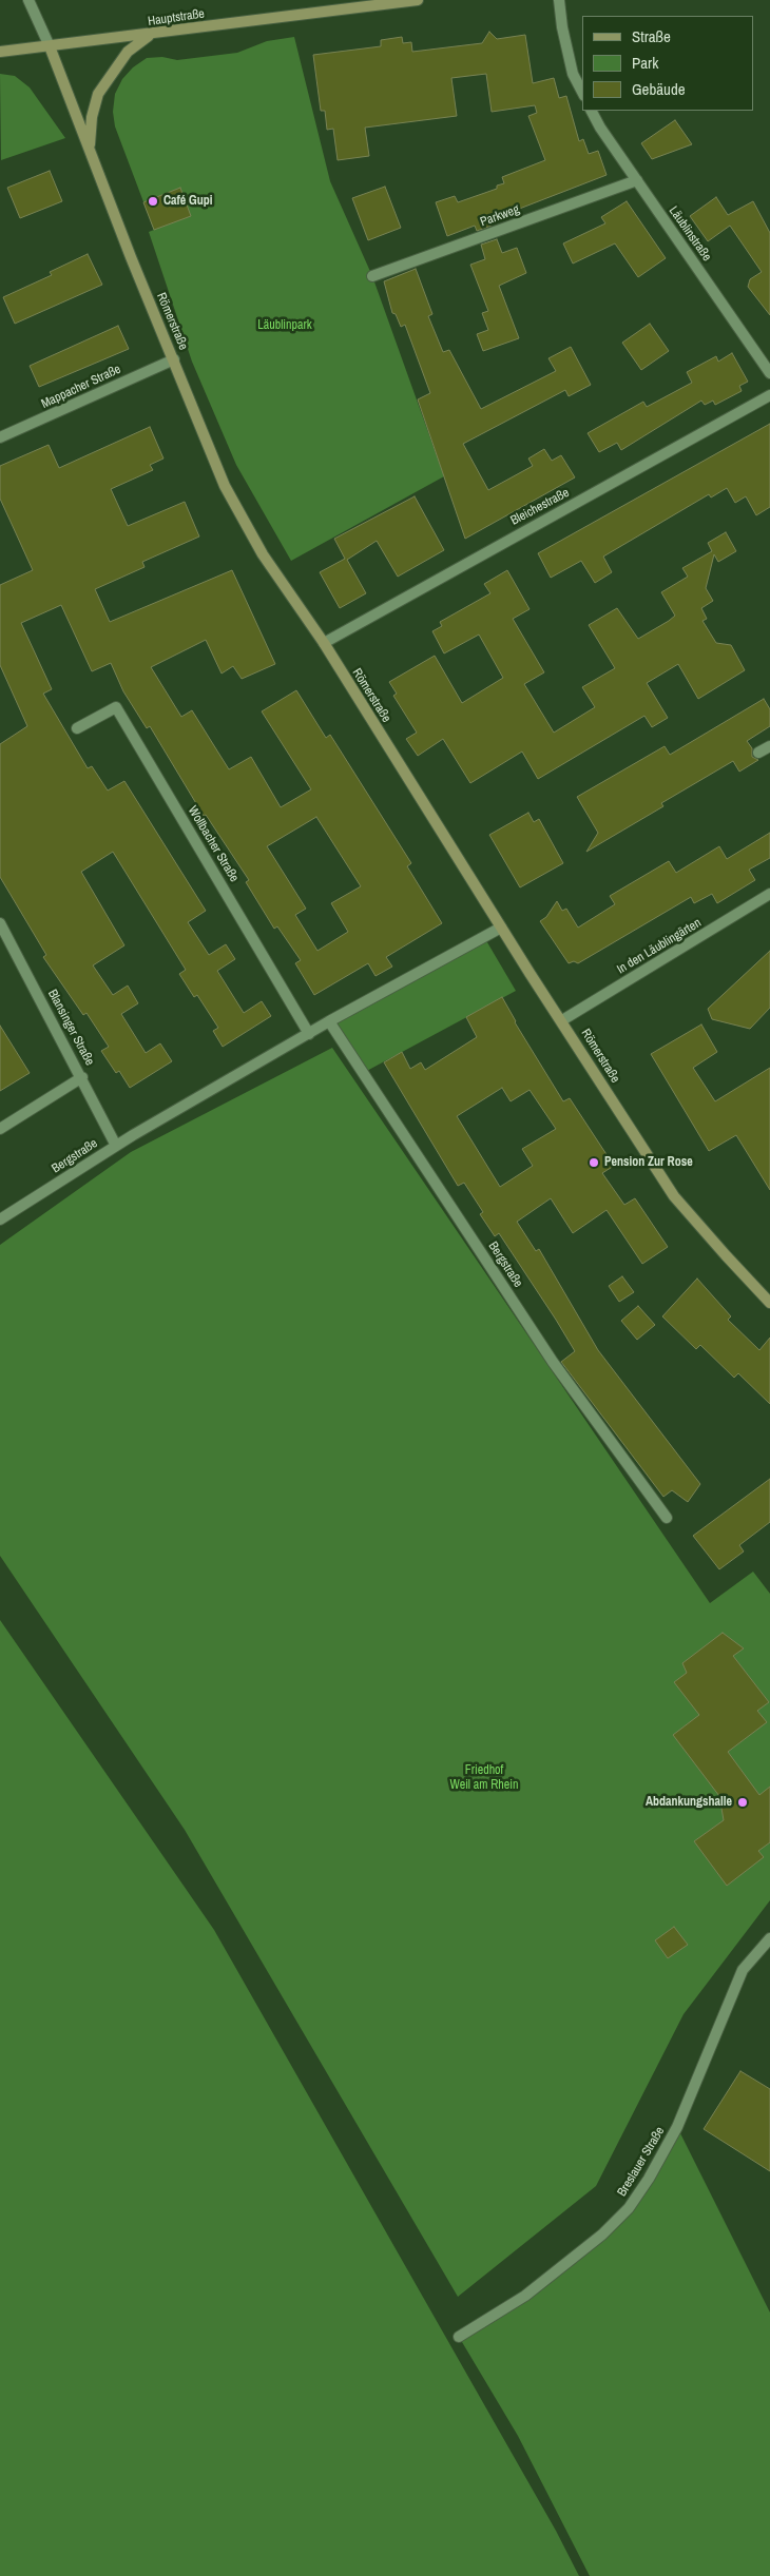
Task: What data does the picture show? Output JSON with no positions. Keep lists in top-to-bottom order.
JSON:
{
  "streets": {
    "street": [
      "Hauptstraße",
      "Parkweg",
      "Läublinstraße",
      "Römerstraße",
      "Mappacher Straße",
      "Bleichestraße",
      "Wollbacher Straße",
      "In den Läublingärten",
      "Blansinger Straße",
      "Bergstraße",
      "Breslauer Straße"
    ]
  },
  "crossings": [
    ["Hauptstraße", "Römerstraße"],
    ["Parkweg", "Läublinstraße"],
    ["Römerstraße", "Mappacher Straße"],
    ["Römerstraße", "Bleichestraße"],
    ["Römerstraße", "In den Läublingärten"],
    ["Römerstraße", "Bergstraße"],
    ["Wollbacher Straße", "Bergstraße"],
    ["Blansinger Straße", "Bergstraße"]
  ],
  "parks": ["Läublinpark", "Friedhof Weil am Rhein"],
  "places": ["Café Gupi", "Pension Zur Rose", "Abdankungshalle"],
  "legend": ["Straße", "Park", "Gebäude"]
}
